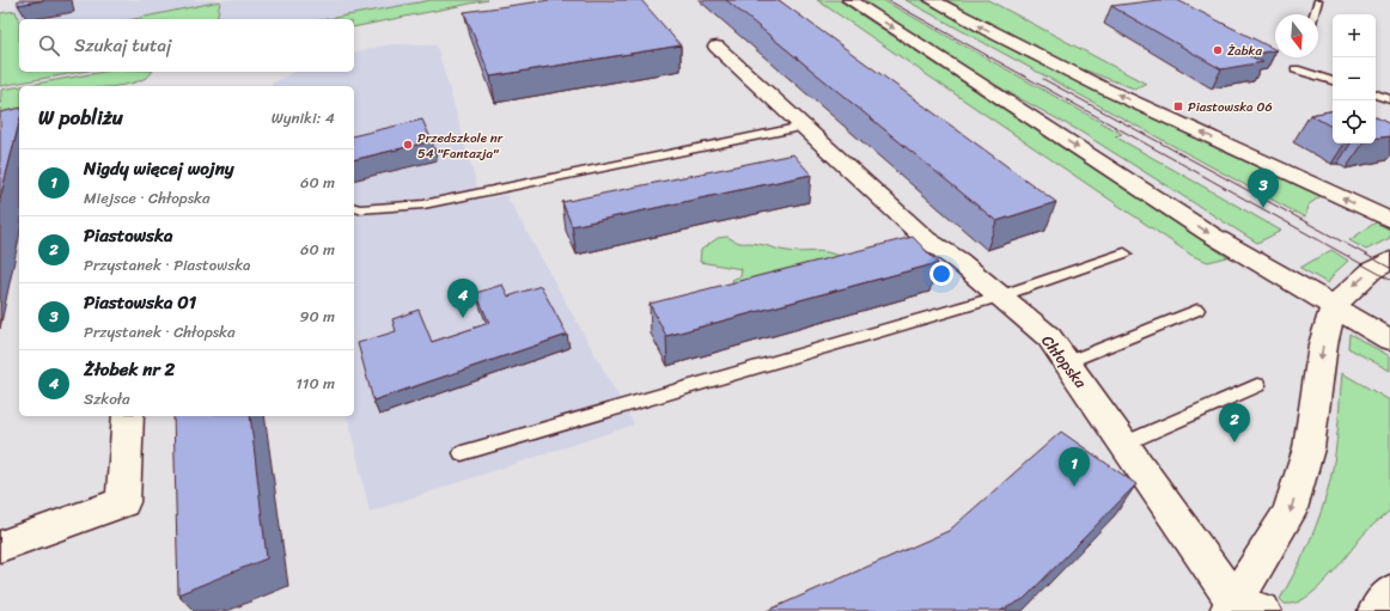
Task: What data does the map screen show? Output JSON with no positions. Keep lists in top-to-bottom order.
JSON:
{
  "streets": {
    "street": ["Chłopska"]
  },
  "places": {
    "other": ["Żabka", "Przedszkole nr 54 \"Fantazja\""],
    "transit": ["Piastowska 06"]
  },
  "north": "bottom",
  "page": {
    "map_buttons": ["+", "−"],
    "search": "Szukaj tutaj",
    "heading": ["W pobliżu", "Wyniki: 4"],
    "list": [
      {
        "mark": "1",
        "name": "Nigdy więcej wojny",
        "note": "Miejsce · Chłopska",
        "value": "60 m"
      },
      {
        "mark": "2",
        "name": "Piastowska",
        "note": "Przystanek · Piastowska",
        "value": "60 m"
      },
      {
        "mark": "3",
        "name": "Piastowska 01",
        "note": "Przystanek · Chłopska",
        "value": "90 m"
      },
      {
        "mark": "4",
        "name": "Żłobek nr 2",
        "note": "Szkoła",
        "value": "110 m"
      }
    ],
    "pins": [
      "3",
      "4",
      "2",
      "1"
    ]
  }
}
